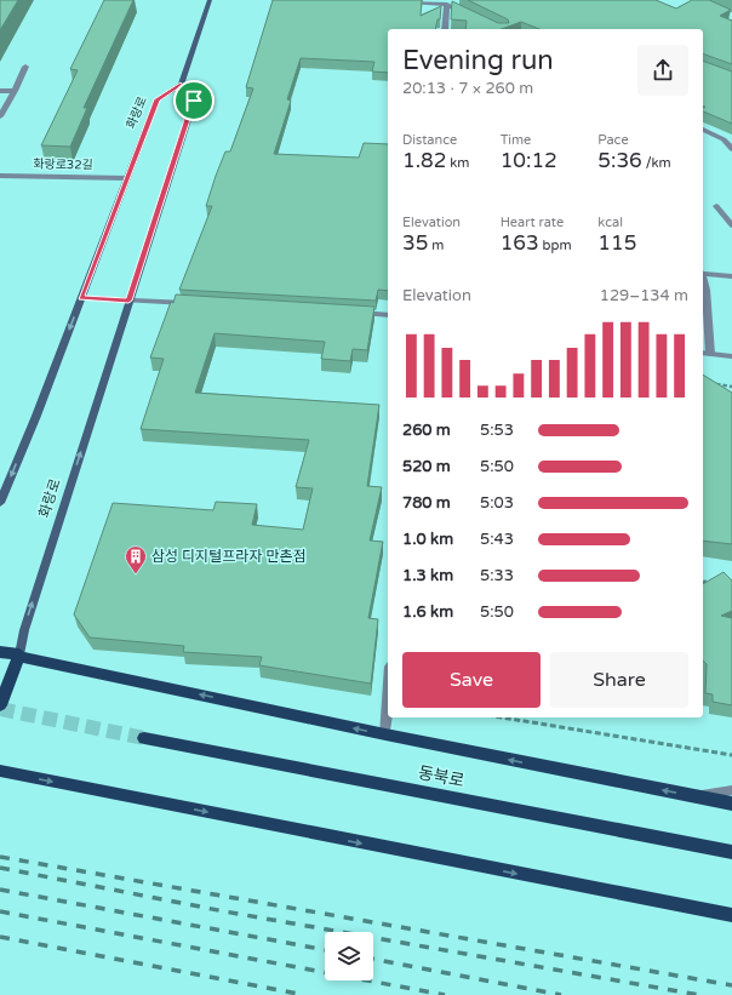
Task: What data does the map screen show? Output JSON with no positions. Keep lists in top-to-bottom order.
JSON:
{
  "streets": {
    "main road": ["화랑로", "동북로"],
    "street": ["화랑로32길"]
  },
  "crossings": [
    ["화랑로", "화랑로32길"]
  ],
  "places": {
    "building": ["삼성 디지털프라자 만촌점"]
  },
  "page": {
    "heading": ["Evening run", "20:13 · 7 × 260 m"],
    "stats": [
      ["Distance", "1.82 km"],
      ["Time", "10:12"],
      ["Pace", "5:36 /km"],
      ["Elevation", "35 m"],
      ["Heart rate", "163 bpm"],
      ["kcal", "115"]
    ],
    "chart": ["Elevation", "129–134 m"],
    "list": [
      {
        "name": "260 m",
        "note": "5:53"
      },
      {
        "name": "520 m",
        "note": "5:50"
      },
      {
        "name": "780 m",
        "note": "5:03"
      },
      {
        "name": "1.0 km",
        "note": "5:43"
      },
      {
        "name": "1.3 km",
        "note": "5:33"
      },
      {
        "name": "1.6 km",
        "note": "5:50"
      }
    ],
    "buttons": ["Save", "Share"]
  }
}
